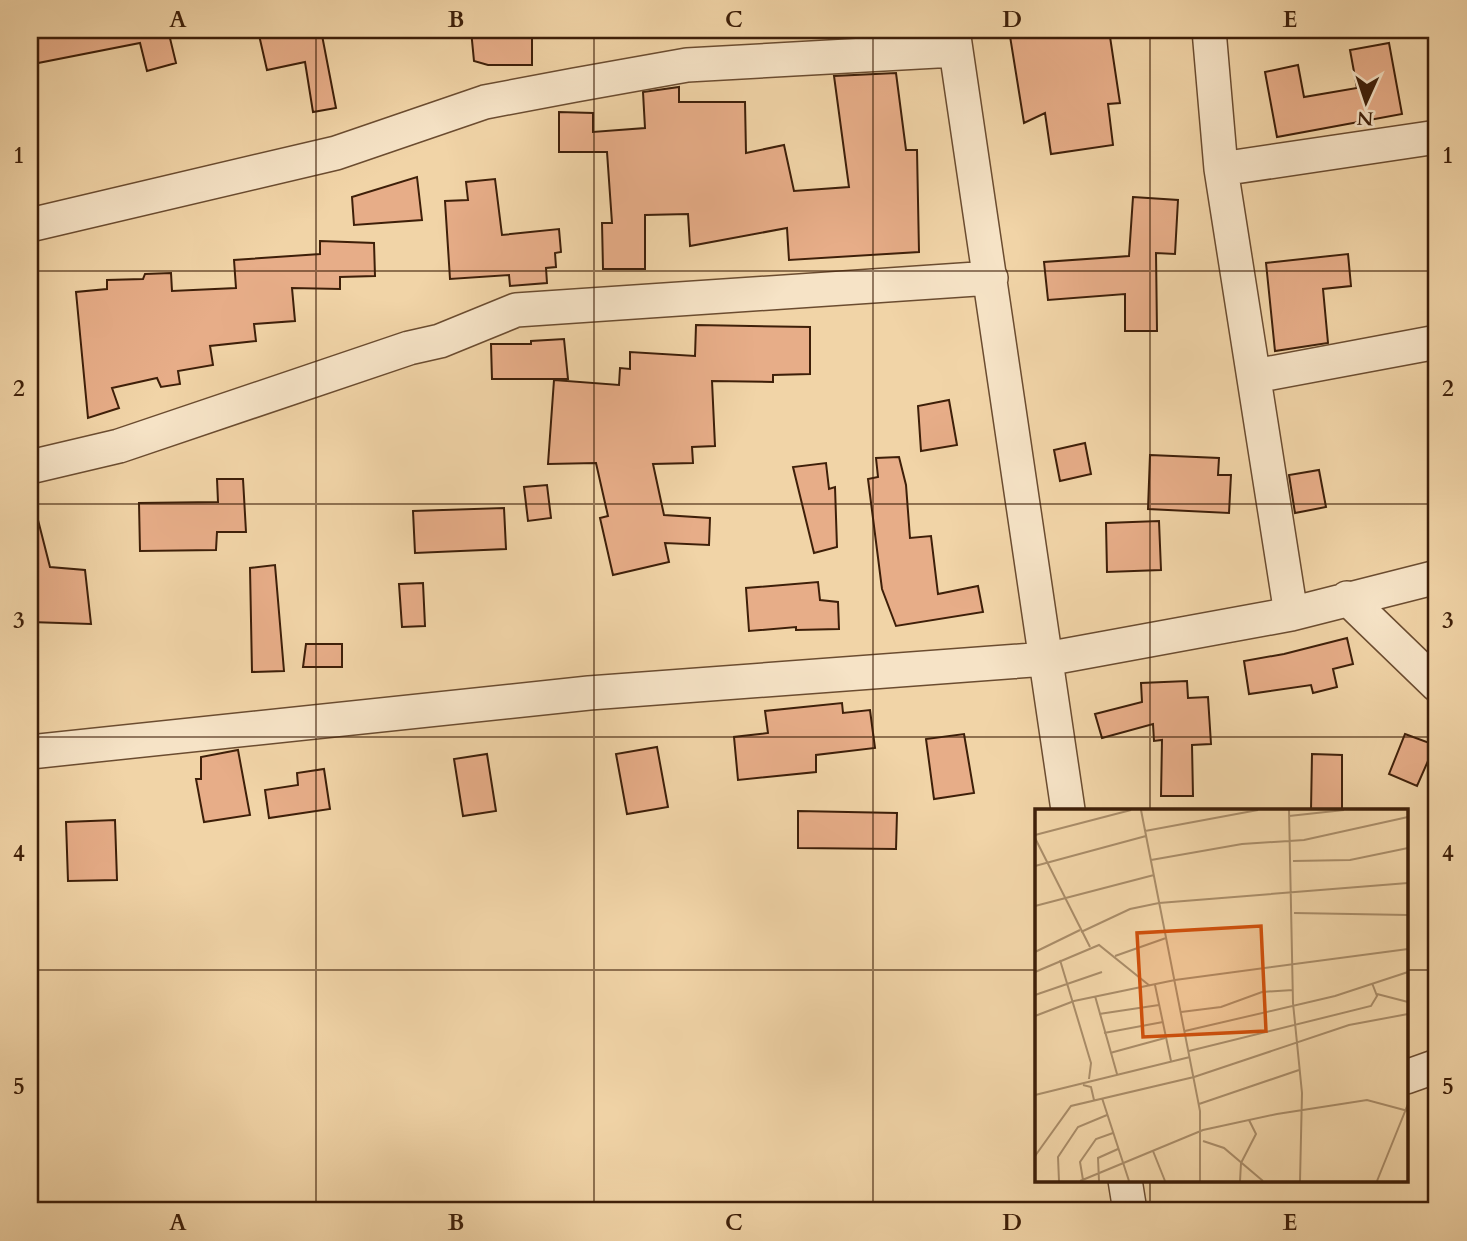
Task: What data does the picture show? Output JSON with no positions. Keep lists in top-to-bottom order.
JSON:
{
  "north": "bottom",
  "grid": {
    "columns": [
      "A",
      "B",
      "C",
      "D",
      "E"
    ],
    "rows": [
      "1",
      "2",
      "3",
      "4",
      "5"
    ]
  }
}
